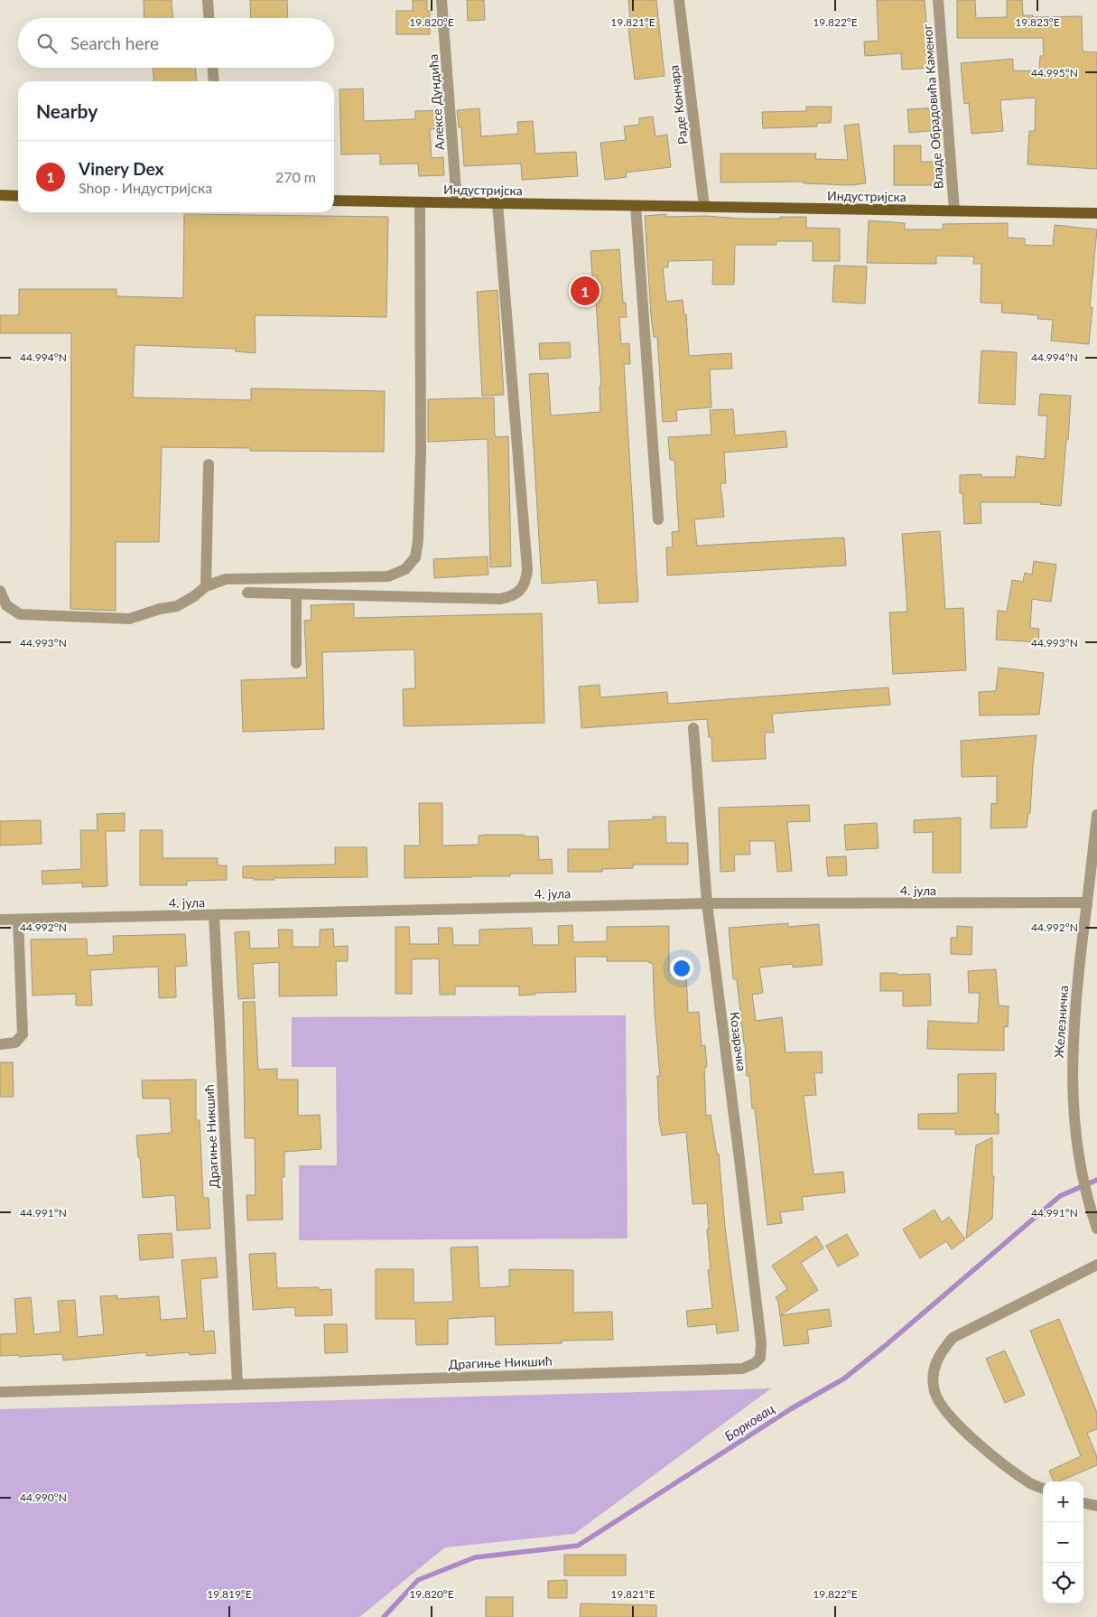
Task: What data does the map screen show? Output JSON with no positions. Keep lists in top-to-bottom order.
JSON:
{
  "streets": {
    "main road": ["Индустријска"],
    "street": [
      "Алексе Дундића",
      "Раде Кончара",
      "Владе Обрадовића Каменог",
      "4. јула",
      "Железничка",
      "Козарачка",
      "Драгиње Никшић"
    ]
  },
  "crossings": [
    ["Алексе Дундића", "Индустријска"],
    ["Раде Кончара", "Индустријска"],
    ["Владе Обрадовића Каменог", "Индустријска"],
    ["4. јула", "Железничка"],
    ["4. јула", "Козарачка"],
    ["4. јула", "Драгиње Никшић"],
    ["Козарачка", "Драгиње Никшић"]
  ],
  "water": ["Борковац"],
  "page": {
    "search": "Search here",
    "heading": "Nearby",
    "list": [
      {
        "mark": "1",
        "name": "Vinery Dex",
        "note": "Shop · Индустријска",
        "value": "270 m"
      }
    ],
    "pins": "1",
    "map_buttons": ["+", "−"]
  },
  "coordinates": [
    "19.820°E",
    "19.821°E",
    "19.822°E",
    "19.823°E",
    "44.995°N",
    "44.994°N",
    "44.993°N",
    "44.992°N",
    "44.991°N",
    "44.990°N",
    "19.819°E"
  ]
}
